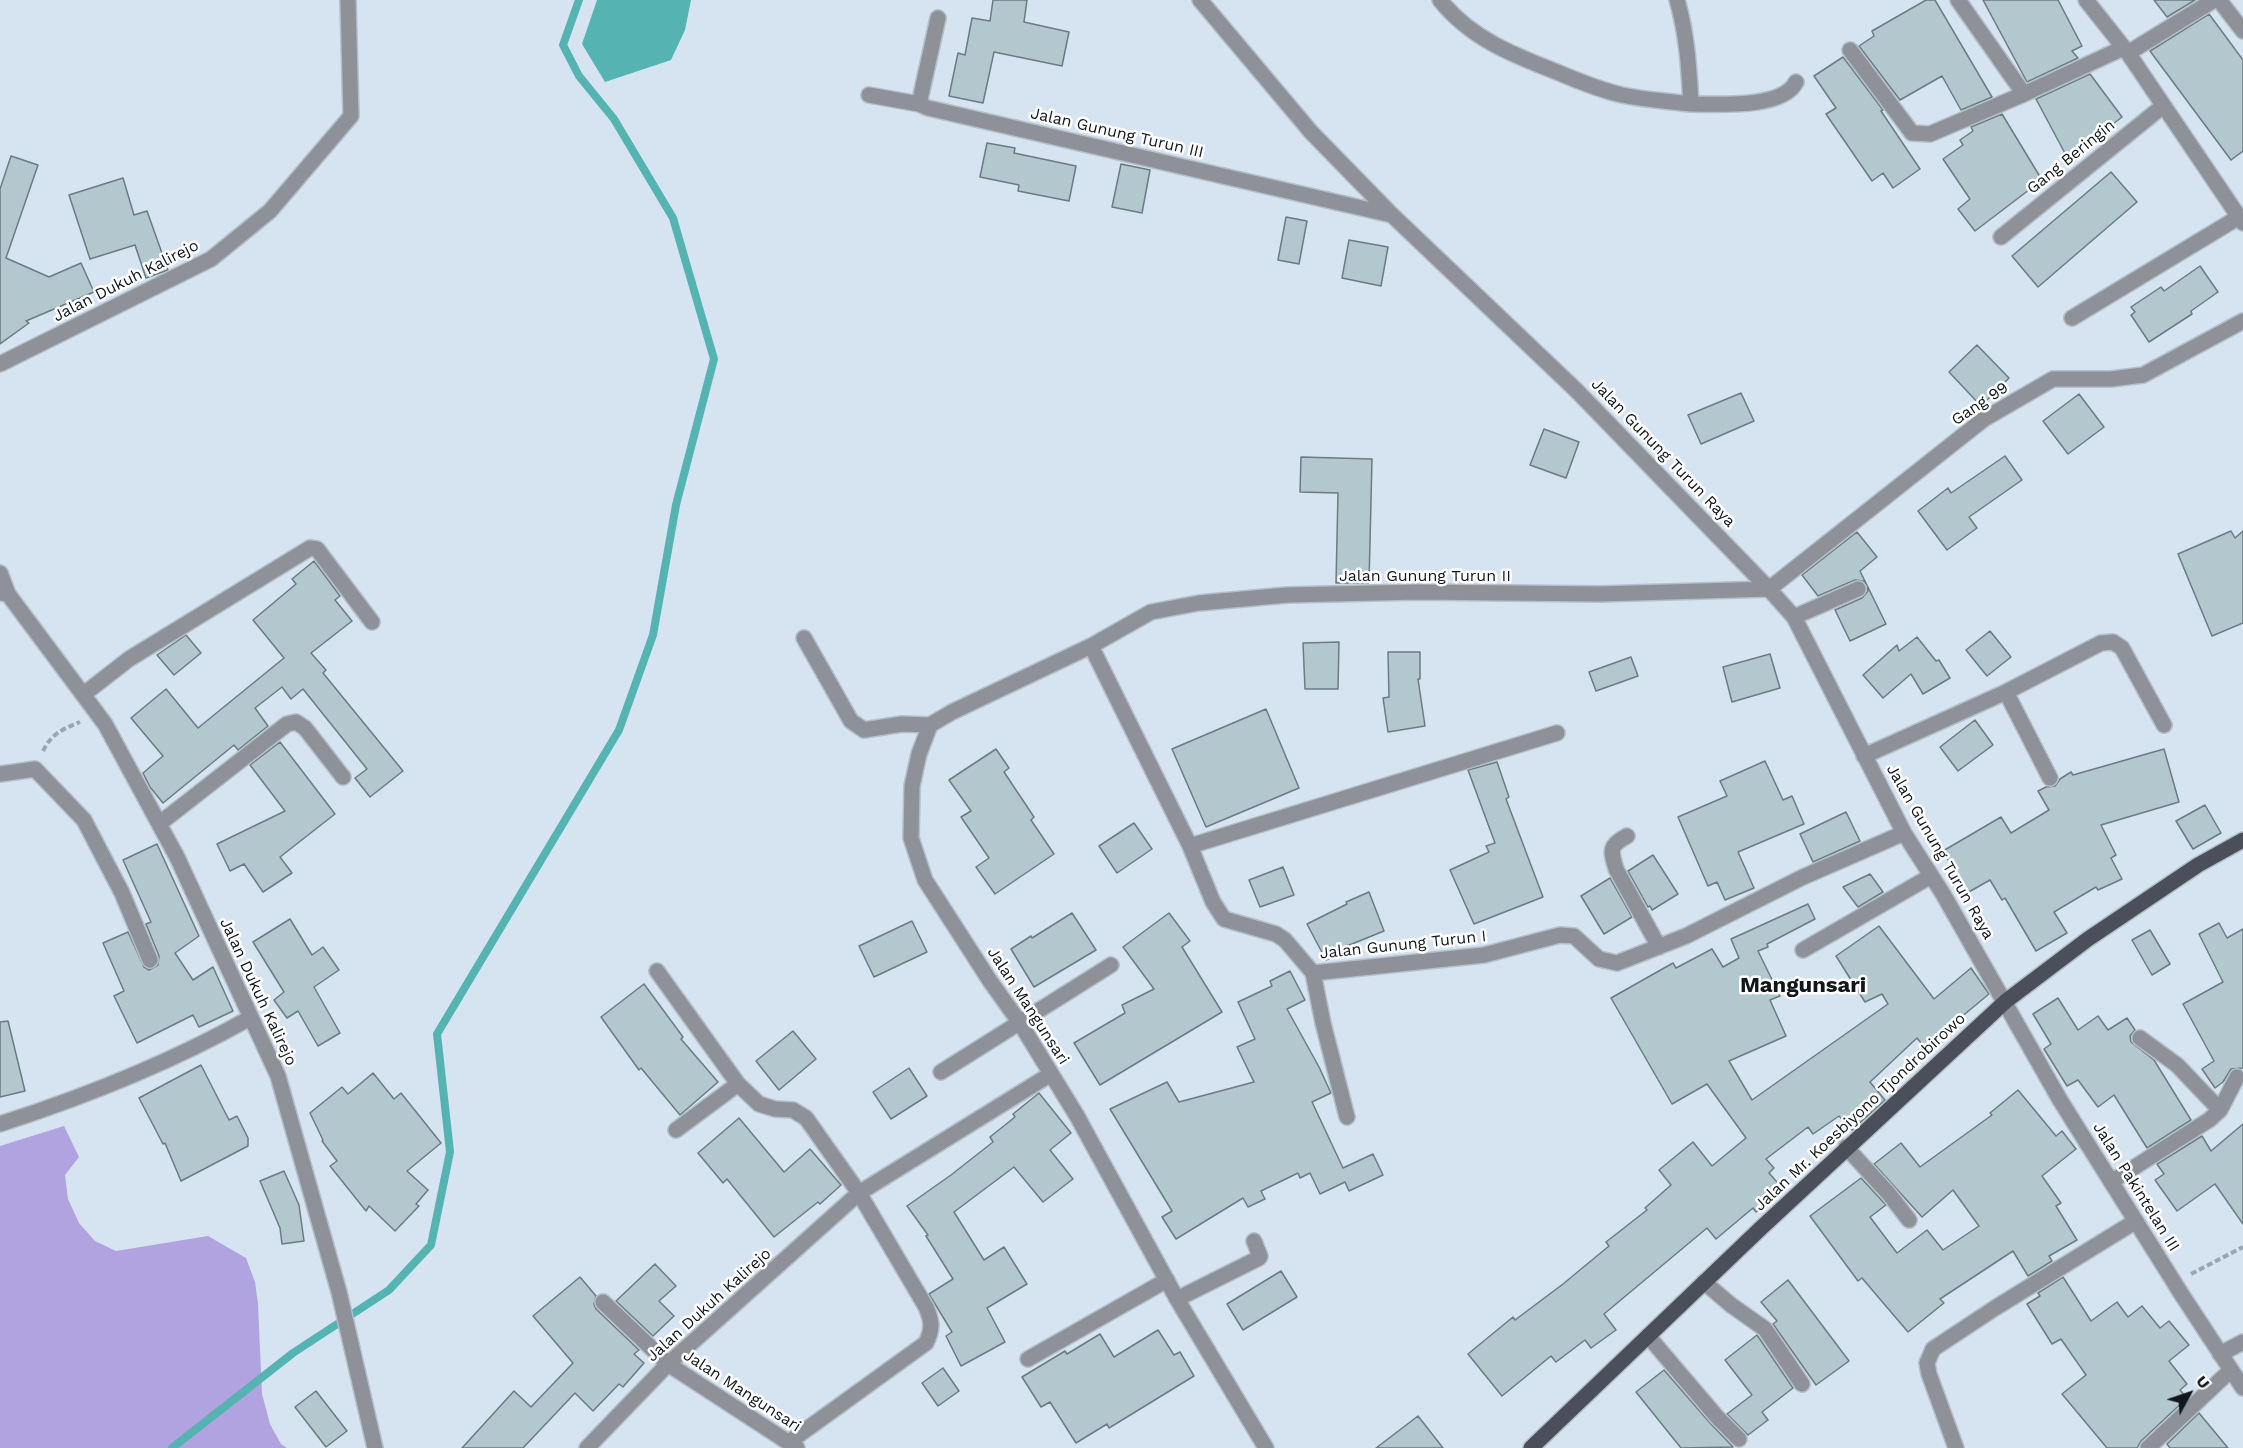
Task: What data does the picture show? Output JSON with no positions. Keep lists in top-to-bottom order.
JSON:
{
  "streets": {
    "main road": ["Jalan Mr. Koesbiyono Tjondrobirowo"],
    "street": [
      "Jalan Gunung Turun III",
      "Gang Beringin",
      "Jalan Dukuh Kalirejo",
      "Gang 99",
      "Jalan Gunung Turun Raya",
      "Jalan Gunung Turun II",
      "Jalan Gunung Turun I",
      "Jalan Mangunsari",
      "Jalan Pakintelan III"
    ]
  },
  "crossings": [
    ["Jalan Gunung Turun III", "Jalan Gunung Turun Raya"],
    ["Jalan Dukuh Kalirejo", "Jalan Mangunsari"],
    ["Gang 99", "Jalan Gunung Turun Raya"],
    ["Gang 99", "Jalan Gunung Turun II"],
    ["Jalan Gunung Turun Raya", "Jalan Gunung Turun II"],
    ["Jalan Gunung Turun Raya", "Jalan Gunung Turun I"],
    ["Jalan Gunung Turun Raya", "Jalan Mr. Koesbiyono Tjondrobirowo"],
    ["Jalan Gunung Turun Raya", "Jalan Pakintelan III"],
    ["Jalan Gunung Turun II", "Jalan Gunung Turun I"],
    ["Jalan Mr. Koesbiyono Tjondrobirowo", "Jalan Pakintelan III"]
  ],
  "districts": ["Mangunsari"],
  "north": "top right"
}
